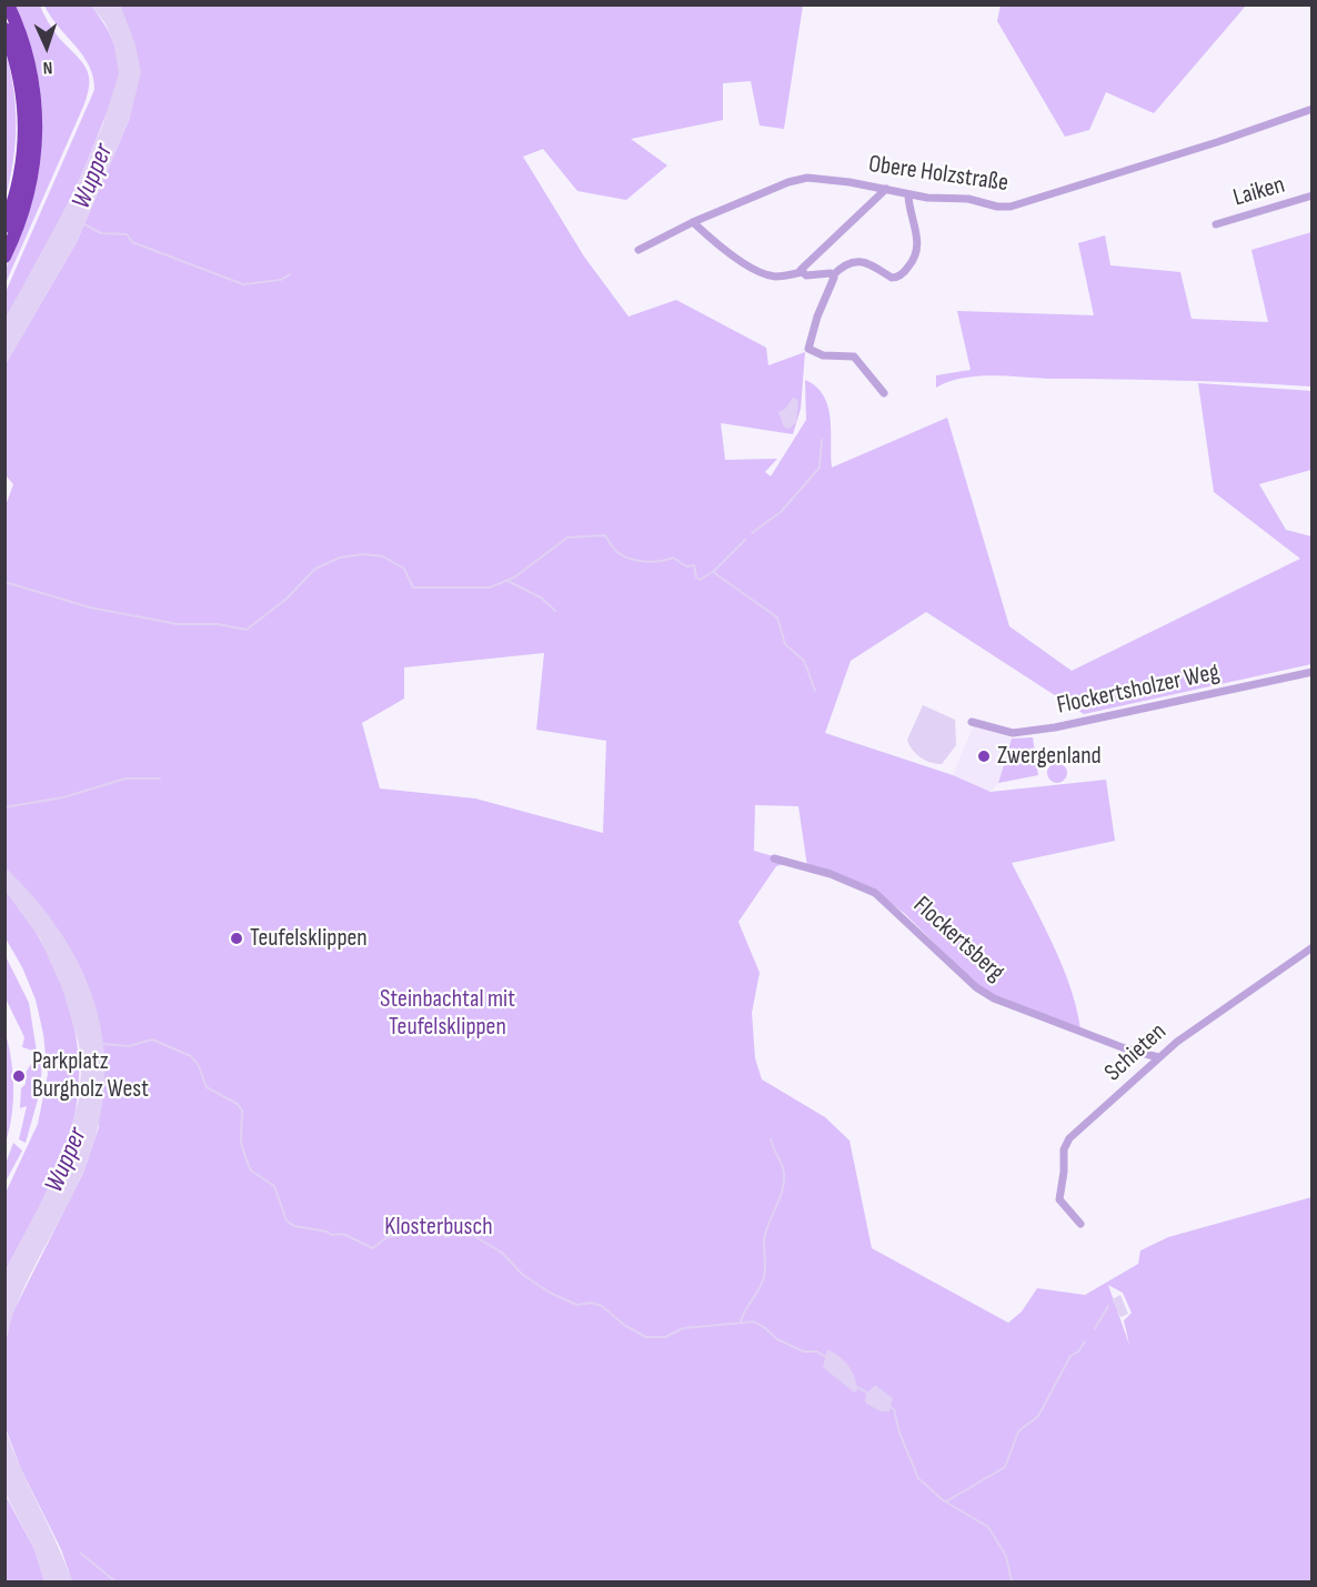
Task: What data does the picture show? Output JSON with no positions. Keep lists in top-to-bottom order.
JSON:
{
  "streets": {
    "street": [
      "Obere Holzstraße",
      "Laiken",
      "Flockertsholzer Weg",
      "Flockertsberg",
      "Schieten"
    ]
  },
  "crossings": [
    ["Flockertsberg", "Schieten"]
  ],
  "water": ["Wupper"],
  "parks": ["Steinbachtal mit Teufelsklippen", "Klosterbusch"],
  "places": ["Zwergenland", "Teufelsklippen", "Parkplatz Burgholz West"],
  "north": "bottom"
}
